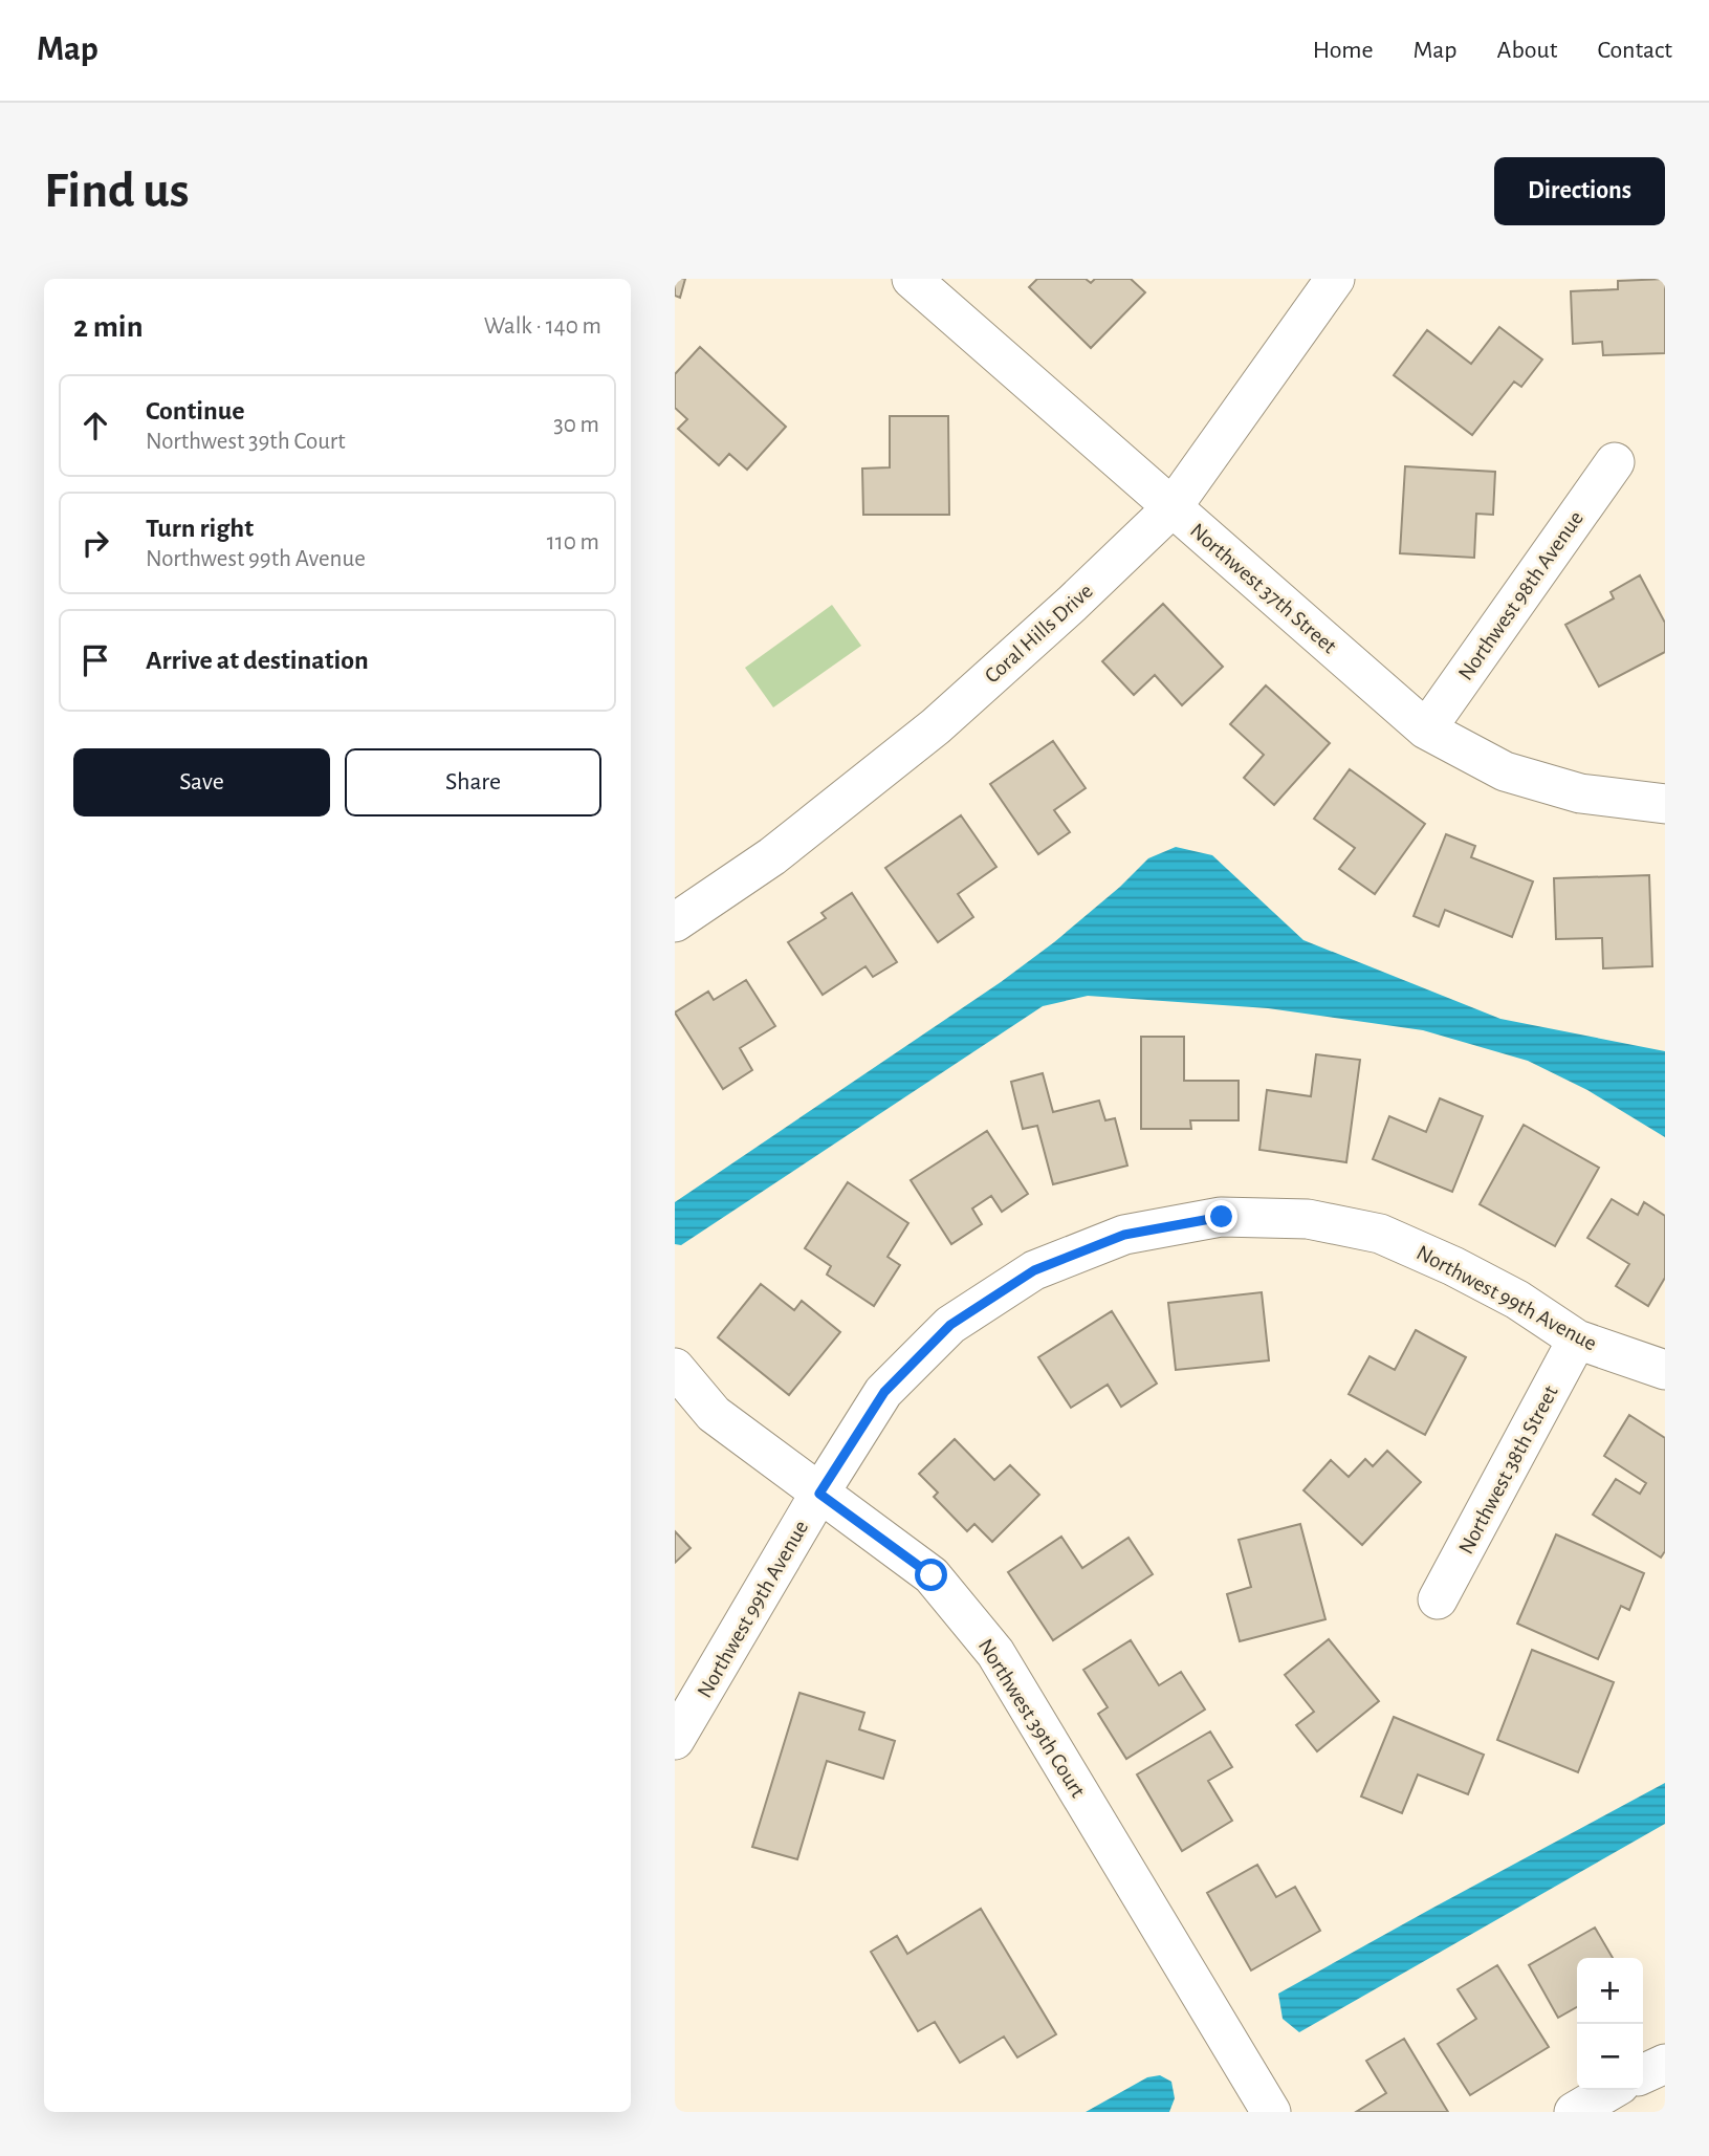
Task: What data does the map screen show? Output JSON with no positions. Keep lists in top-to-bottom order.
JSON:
{
  "streets": {
    "street": [
      "Northwest 37th Street",
      "Northwest 98th Avenue",
      "Coral Hills Drive",
      "Northwest 99th Avenue",
      "Northwest 38th Street",
      "Northwest 39th Court"
    ]
  },
  "crossings": [
    ["Northwest 37th Street", "Northwest 98th Avenue"],
    ["Northwest 37th Street", "Coral Hills Drive"],
    ["Northwest 99th Avenue", "Northwest 38th Street"],
    ["Northwest 99th Avenue", "Northwest 39th Court"]
  ],
  "page": {
    "header": "Map",
    "nav": [
      "Home",
      "Map",
      "About",
      "Contact"
    ],
    "buttons": [
      "Directions",
      ["Save", "Share"]
    ],
    "title": "Find us",
    "heading": ["2 min", "Walk · 140 m"],
    "list": [
      ["Continue", "Northwest 39th Court", "30 m"],
      ["Turn right", "Northwest 99th Avenue", "110 m"],
      "Arrive at destination"
    ],
    "map_buttons": ["+", "−"]
  }
}
